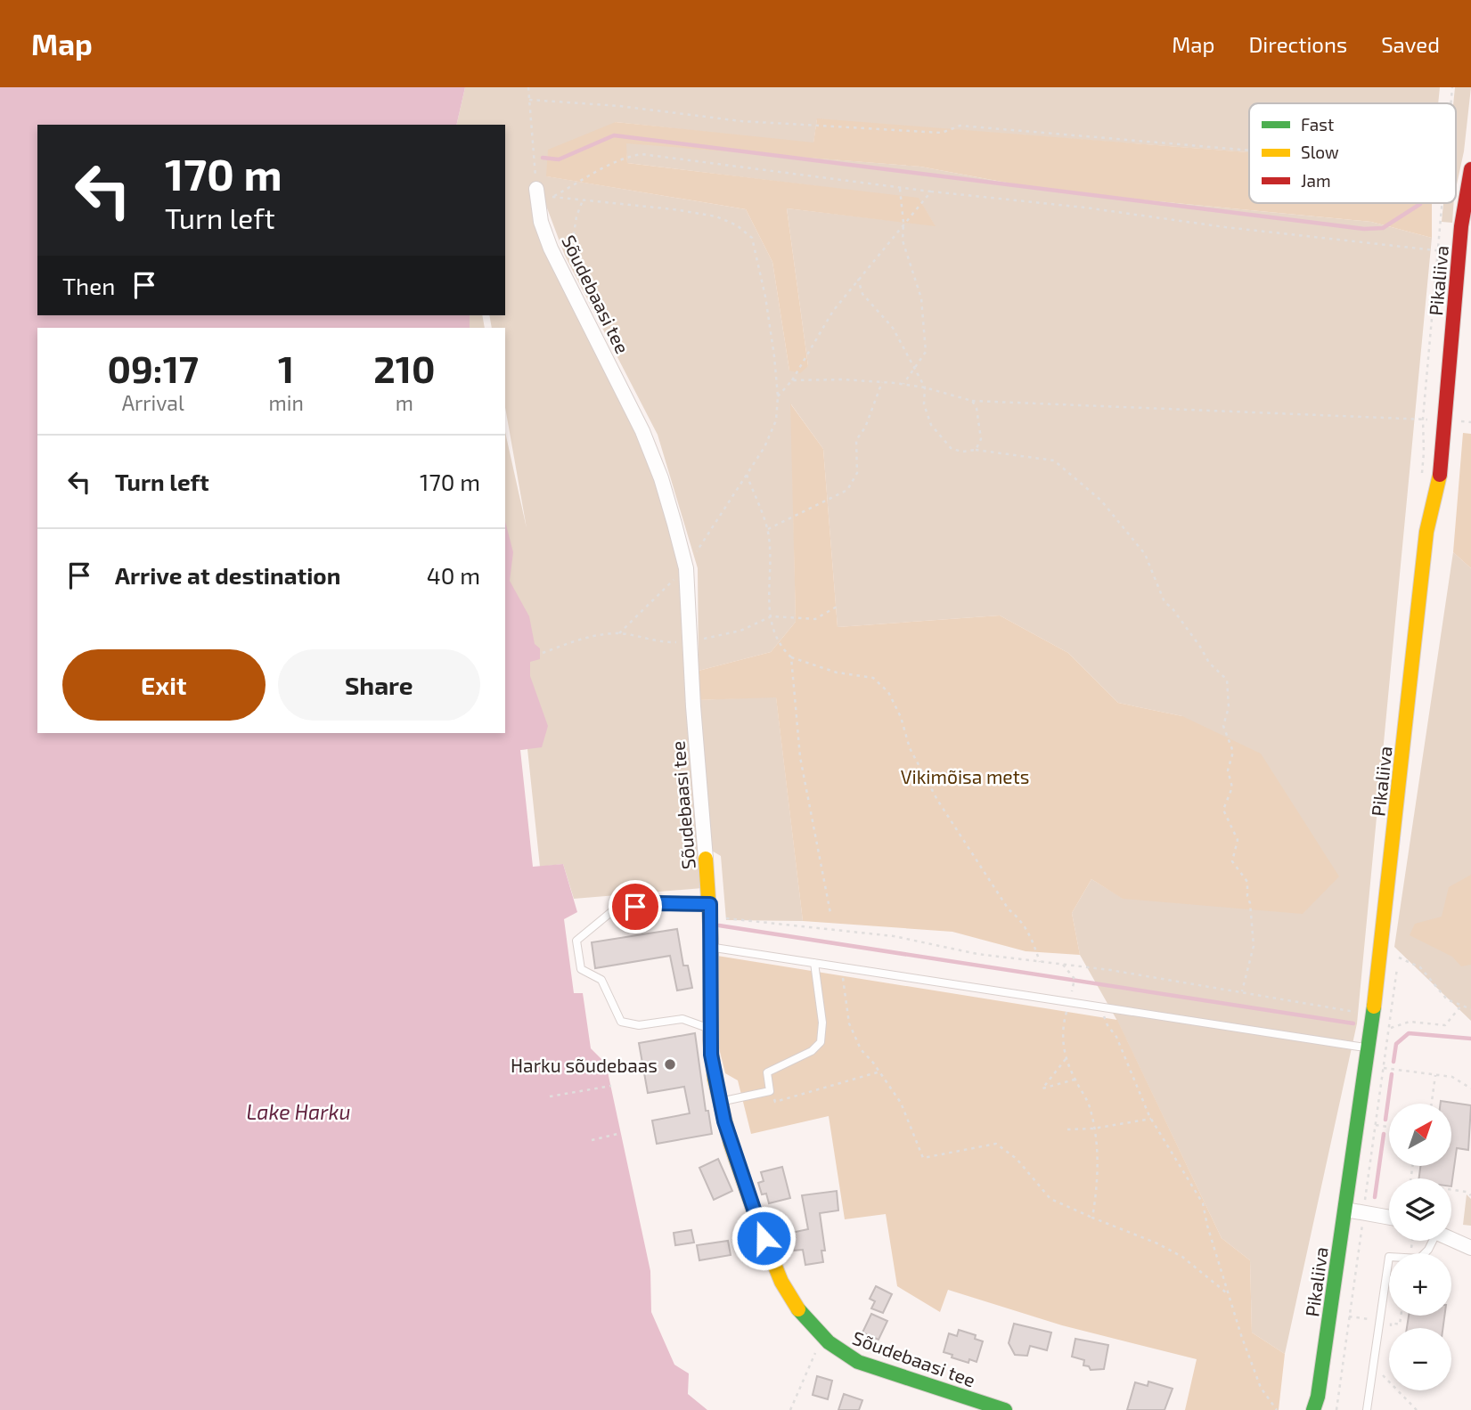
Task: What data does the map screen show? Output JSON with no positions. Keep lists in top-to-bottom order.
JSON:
{
  "streets": {
    "street": ["Pikaliiva", "Sõudebaasi tee"]
  },
  "water": ["Lake Harku"],
  "parks": ["Vikimõisa mets"],
  "places": ["Harku sõudebaas"],
  "legend": ["Fast", "Slow", "Jam"],
  "north": "top right",
  "page": {
    "header": "Map",
    "nav": ["Map", "Directions", "Saved"],
    "turn": ["170 m", "Turn left"],
    "then": "Then",
    "eta": [
      "09:17",
      "Arrival",
      "1",
      "min",
      "210",
      "m"
    ],
    "list": [
      {
        "name": "Turn left",
        "value": "170 m"
      },
      {
        "name": "Arrive at destination",
        "value": "40 m"
      }
    ],
    "buttons": ["Exit", "Share"],
    "map_buttons": ["+", "−"]
  }
}
